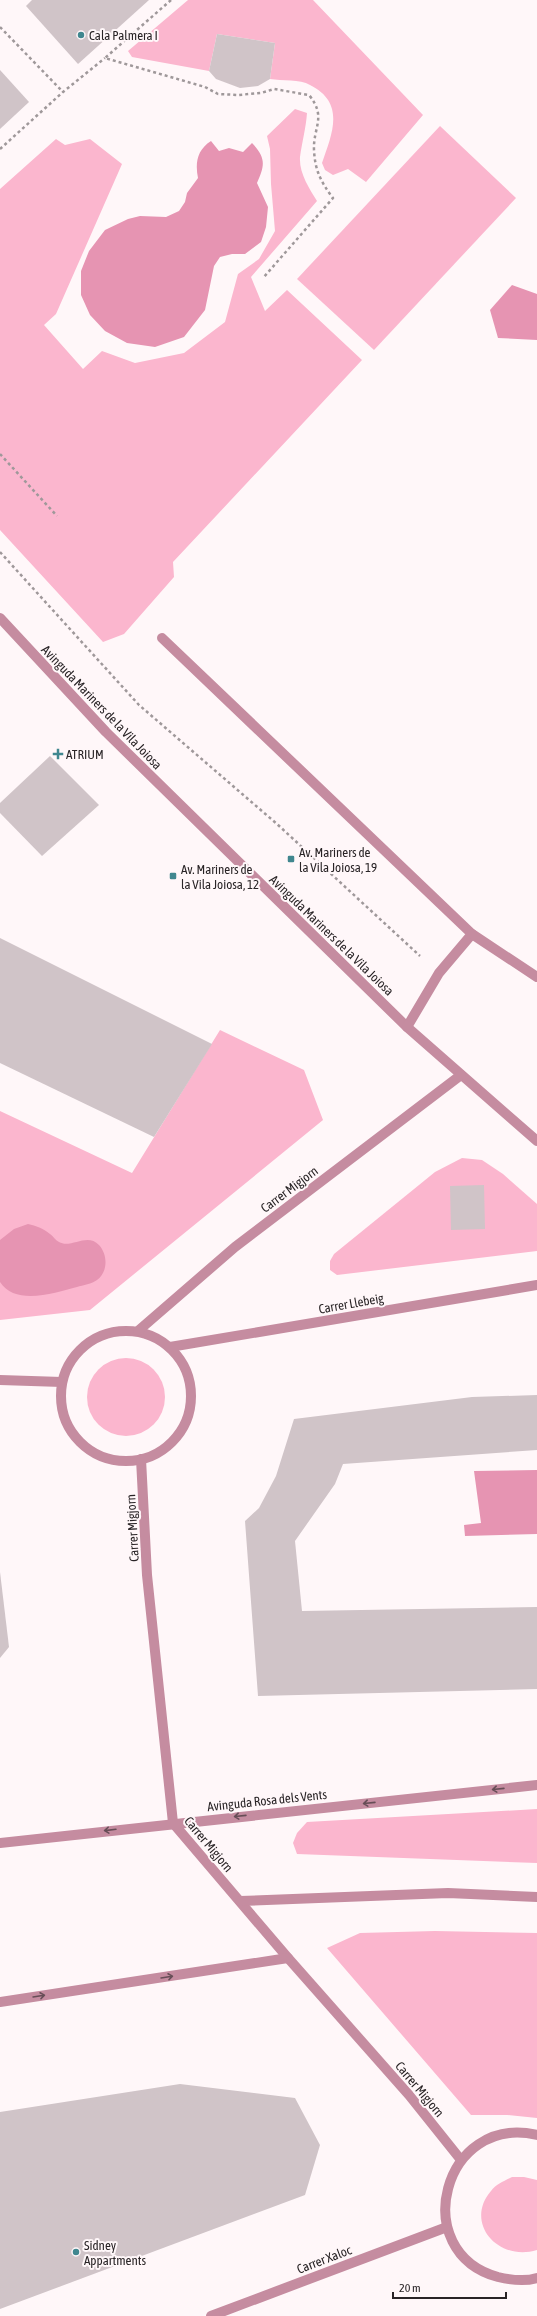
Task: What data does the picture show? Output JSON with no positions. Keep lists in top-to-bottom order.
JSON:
{
  "streets": {
    "street": [
      "Avinguda Mariners de la Vila Joiosa",
      "Carrer Migjorn",
      "Carrer Llebeig",
      "Avinguda Rosa dels Vents",
      "Carrer Xaloc"
    ]
  },
  "crossings": [
    ["Avinguda Mariners de la Vila Joiosa", "Carrer Migjorn"],
    ["Carrer Migjorn", "Carrer Llebeig"],
    ["Carrer Migjorn", "Avinguda Rosa dels Vents"]
  ],
  "one_way": ["Avinguda Rosa dels Vents"],
  "places": {
    "other": ["Cala Palmera I", "Sidney Appartments"],
    "health": ["ATRIUM"],
    "transit": ["Av. Mariners de la Vila Joiosa, 19", "Av. Mariners de la Vila Joiosa, 12"]
  },
  "scale_bar": "20 m"
}
